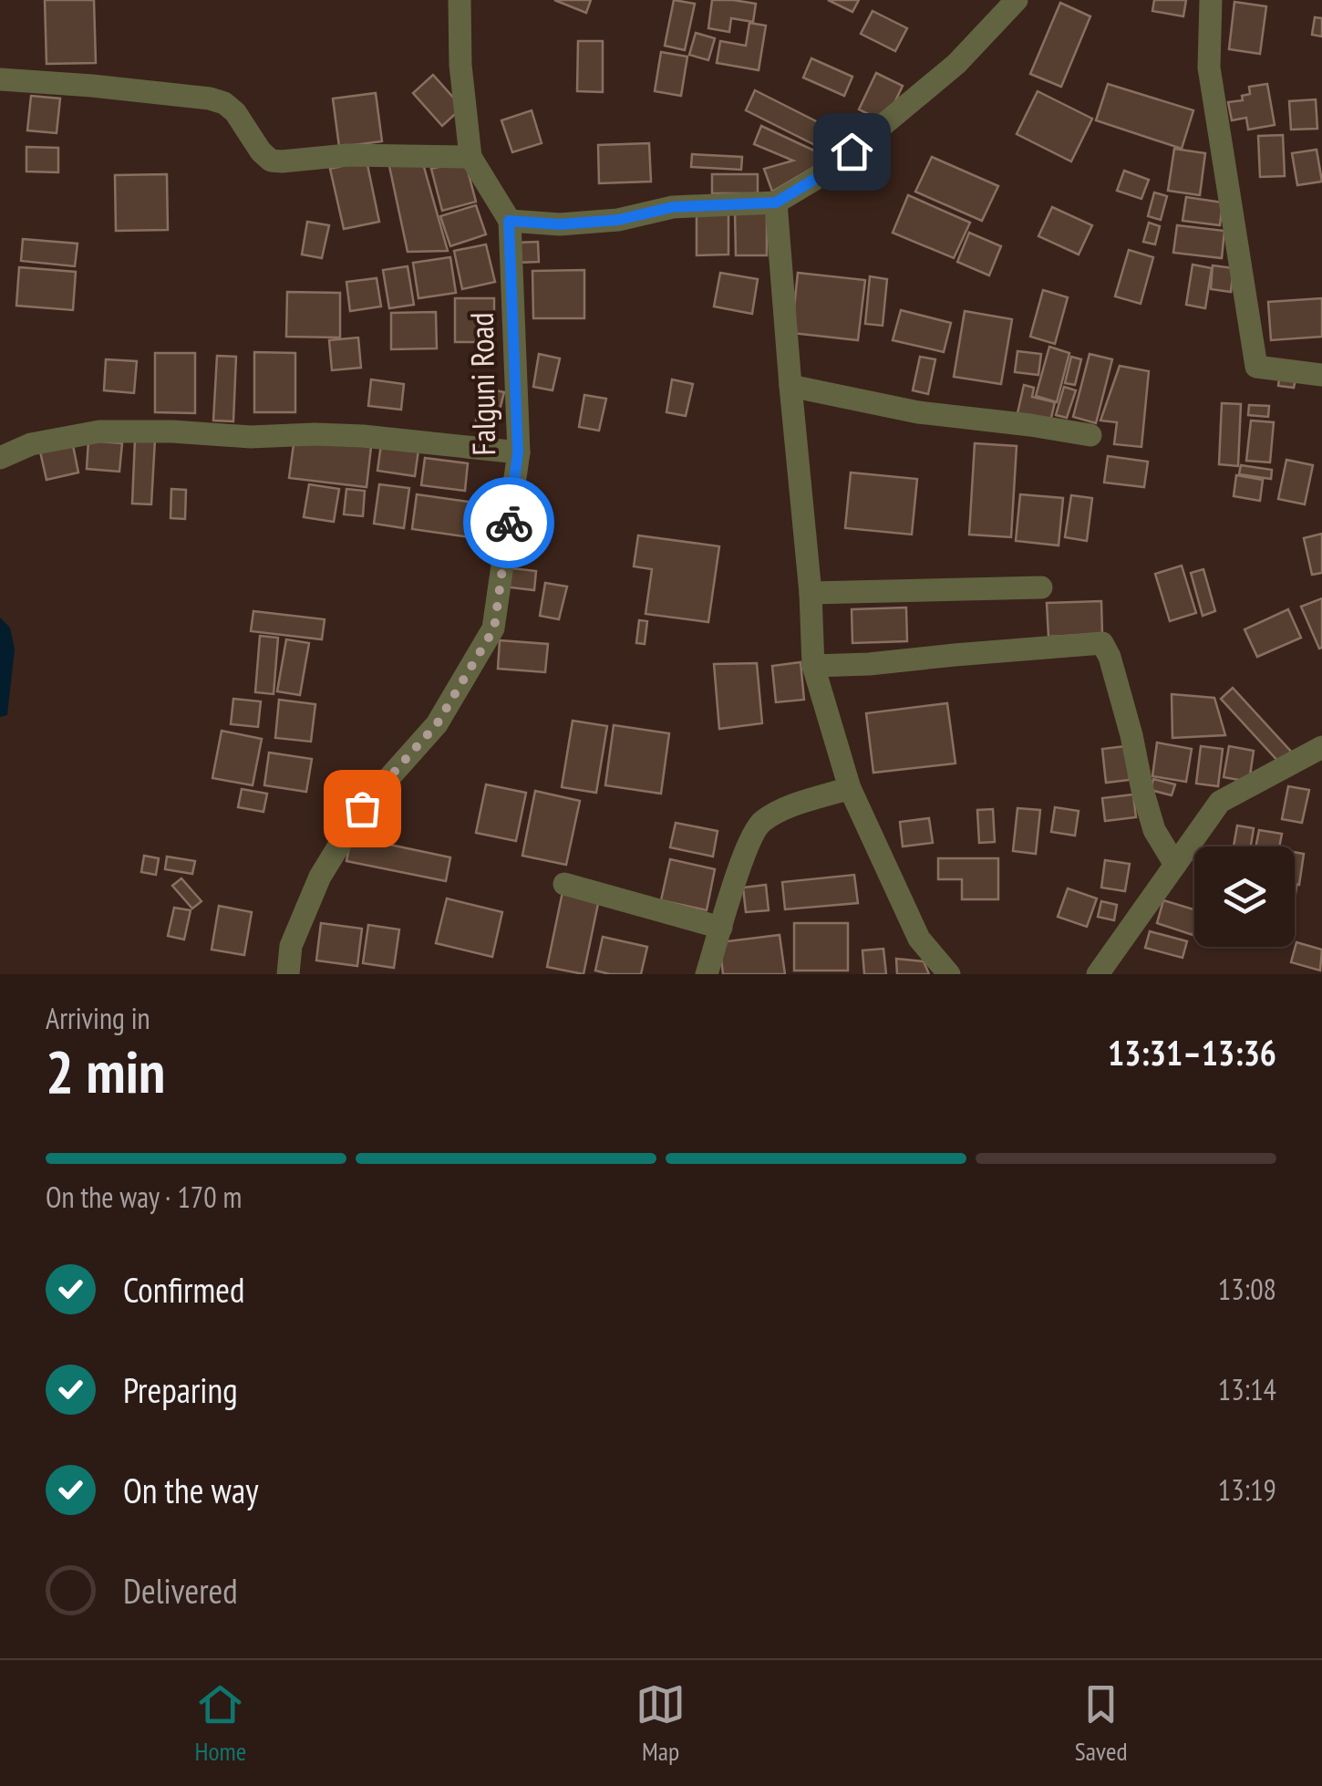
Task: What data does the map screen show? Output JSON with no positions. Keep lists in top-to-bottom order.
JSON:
{
  "streets": {
    "street": ["Falguni Road"]
  },
  "page": {
    "heading": ["2 min", "Arriving in", "13:31–13:36"],
    "bar": "On the way · 170 m",
    "list": [
      ["Confirmed", "13:08"],
      ["Preparing", "13:14"],
      ["On the way", "13:19"],
      "Delivered"
    ],
    "tabs": ["Home", "Map", "Saved"]
  }
}
